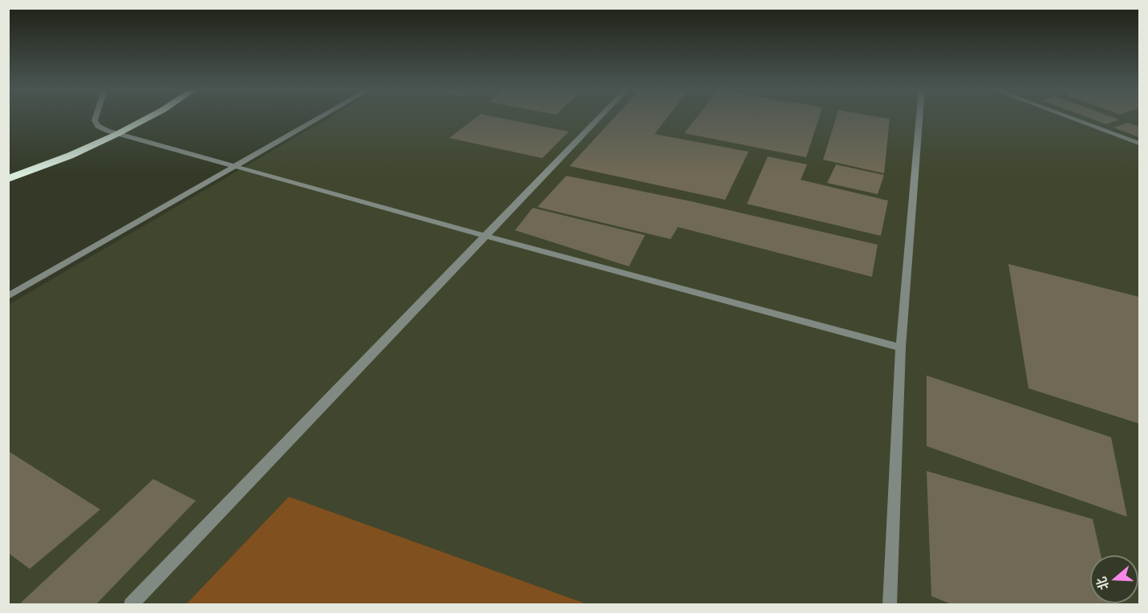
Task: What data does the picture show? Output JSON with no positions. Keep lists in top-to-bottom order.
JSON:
{
  "north": "left"
}
